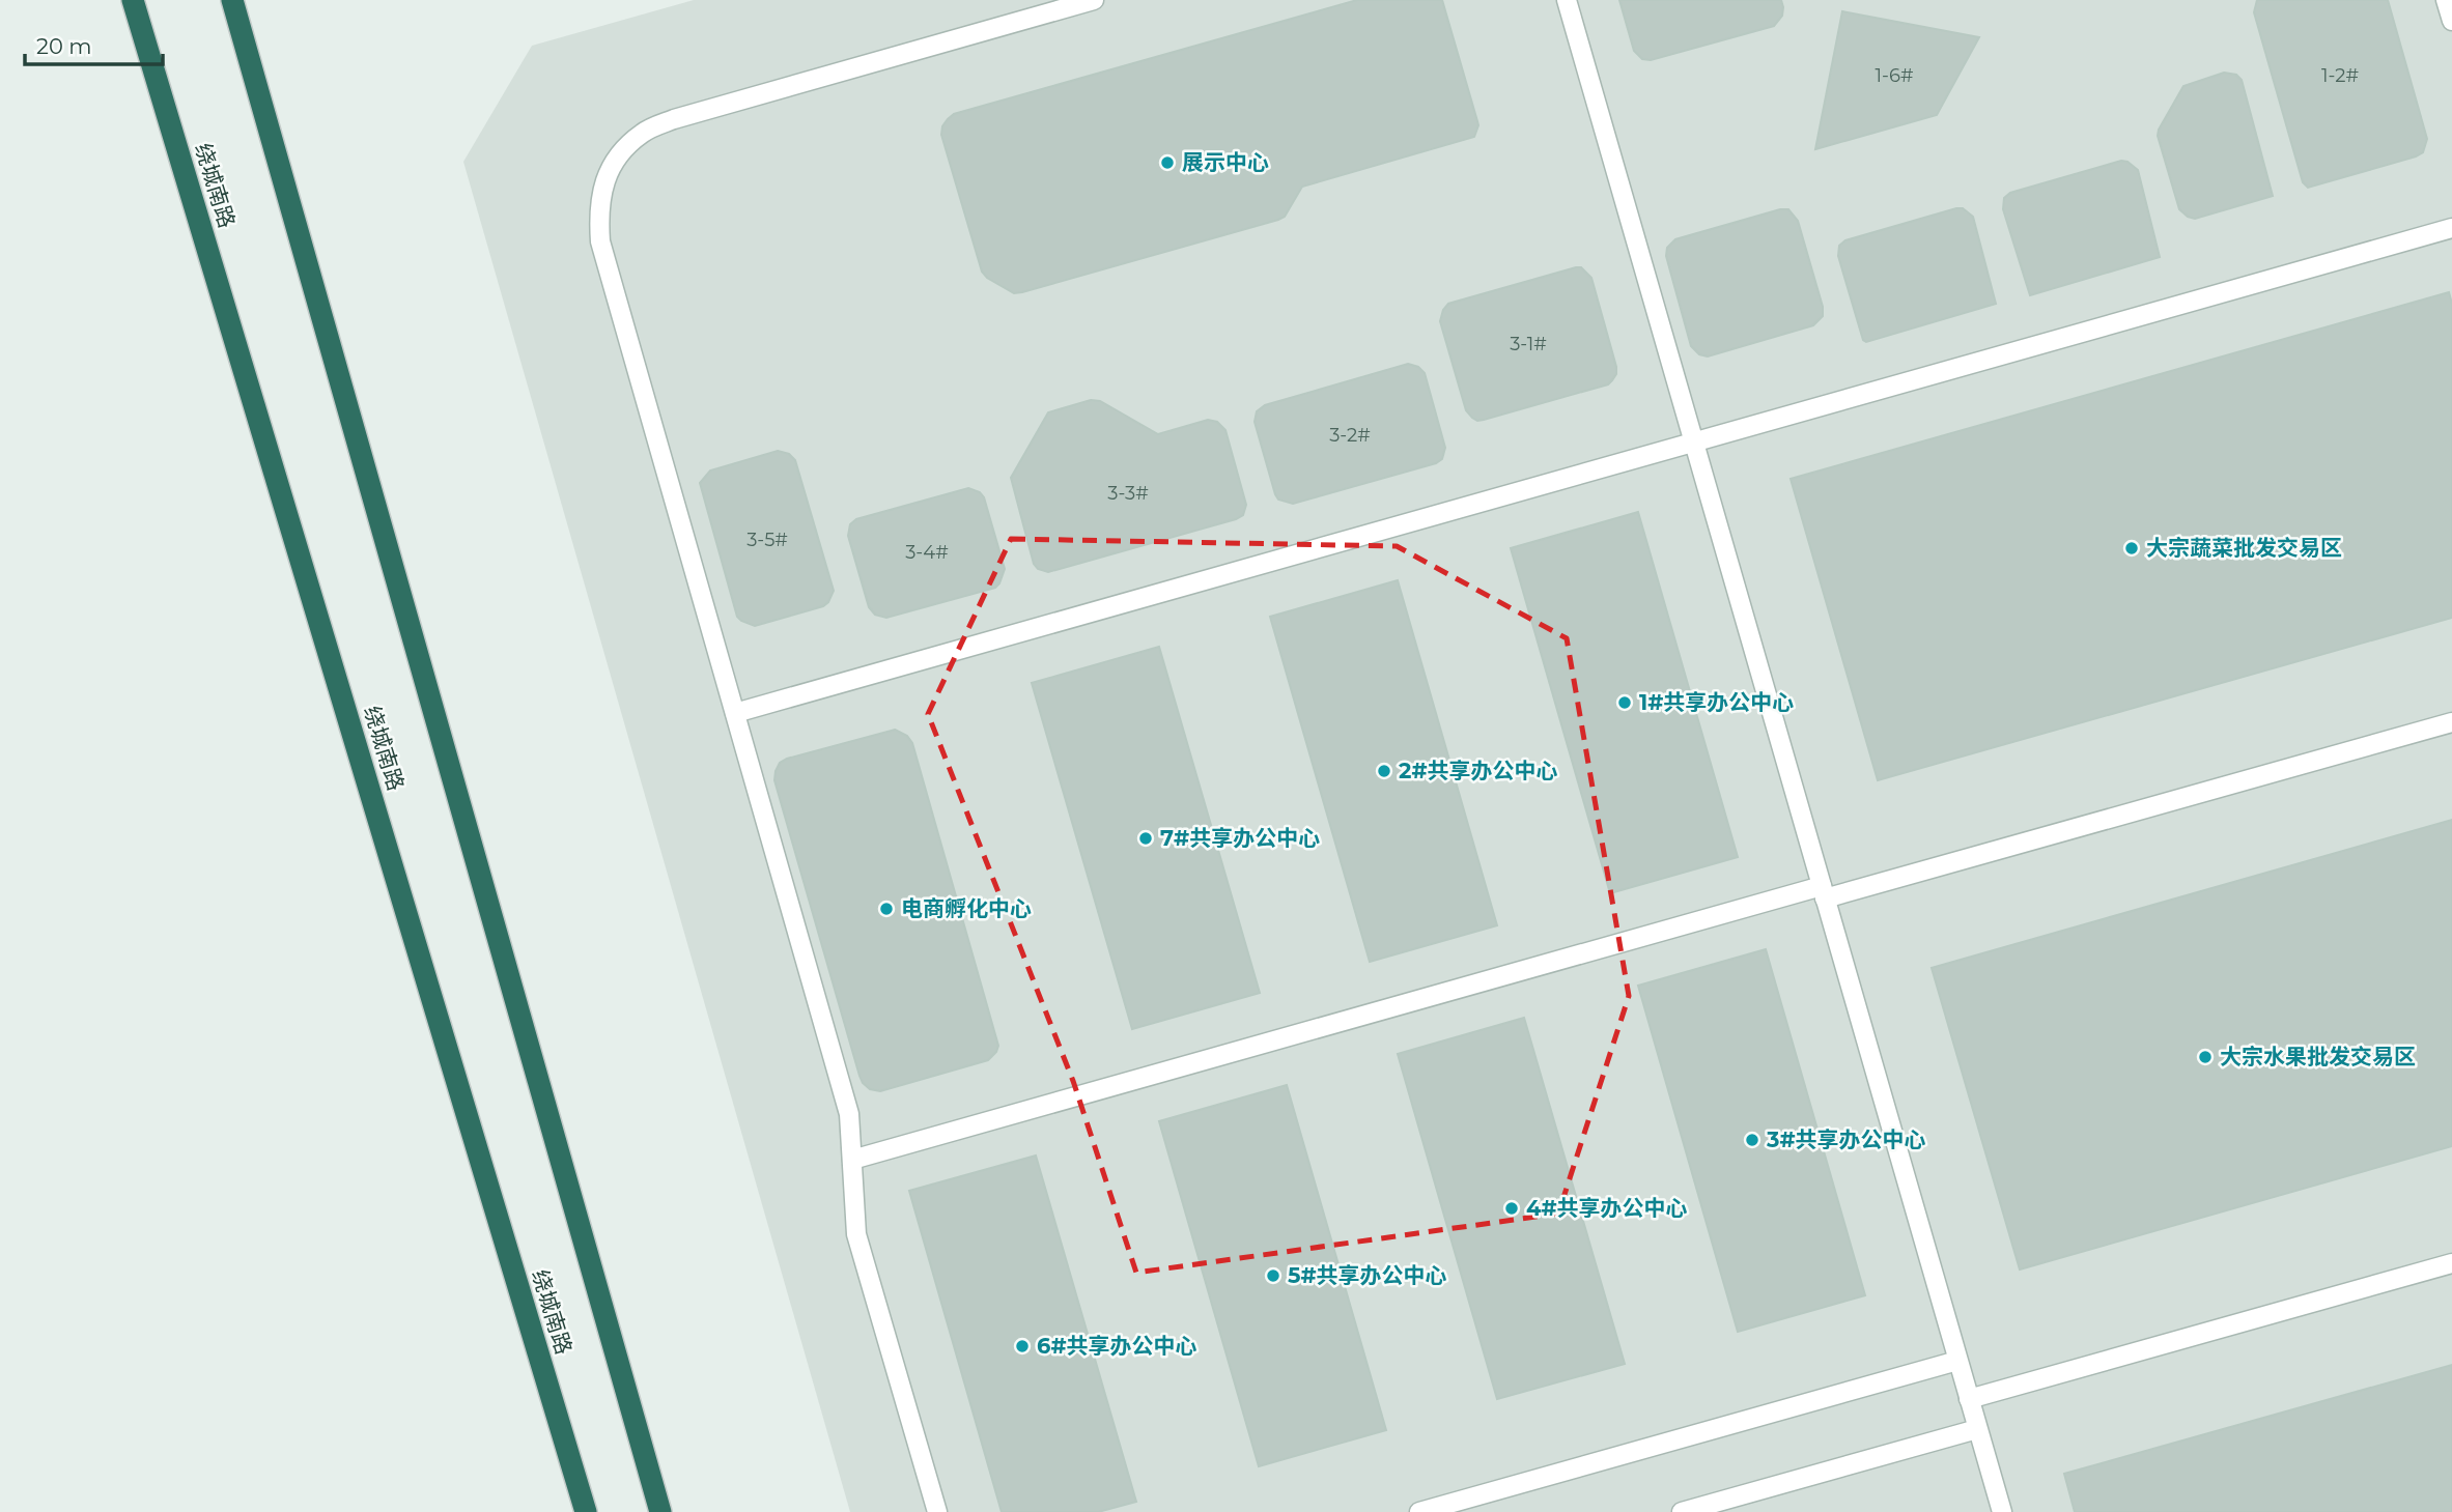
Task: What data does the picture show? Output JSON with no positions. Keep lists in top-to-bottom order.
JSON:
{
  "streets": {
    "highway": ["绕城南路"]
  },
  "places": [
    "展示中心",
    "大宗蔬菜批发交易区",
    "1#共享办公中心",
    "2#共享办公中心",
    "7#共享办公中心",
    "电商孵化中心",
    "大宗水果批发交易区",
    "3#共享办公中心",
    "4#共享办公中心",
    "5#共享办公中心",
    "6#共享办公中心"
  ],
  "house_numbers": [
    "1-6#",
    "1-2#",
    "3-1#",
    "3-2#",
    "3-3#",
    "3-5#",
    "3-4#"
  ],
  "scale_bar": "20 m"
}
